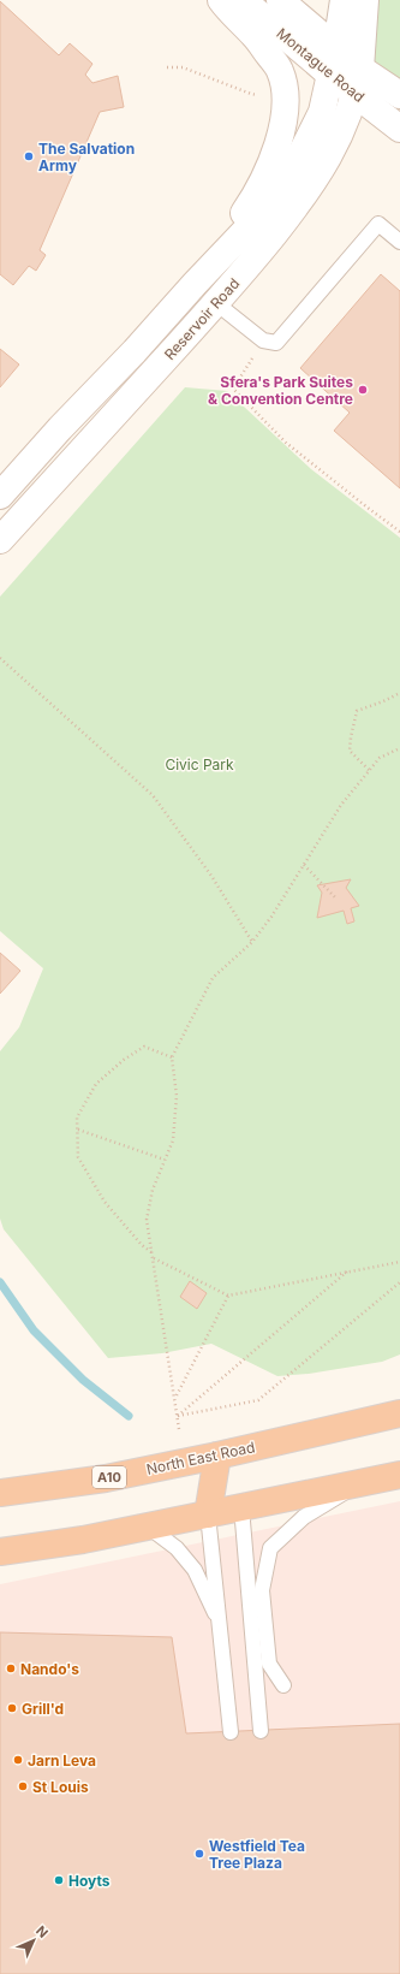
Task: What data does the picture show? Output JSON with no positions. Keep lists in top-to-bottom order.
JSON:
{
  "streets": {
    "highway": ["North East Road", "A10"],
    "main road": ["Montague Road", "Reservoir Road"]
  },
  "crossings": [
    ["Montague Road", "Reservoir Road"]
  ],
  "parks": ["Civic Park"],
  "places": [
    "The Salvation Army",
    "Sfera's Park Suites & Convention Centre",
    "Nando's",
    "Grill'd",
    "Jarn Leva",
    "St Louis",
    "Westfield Tea Tree Plaza",
    "Hoyts"
  ],
  "north": "top right"
}
